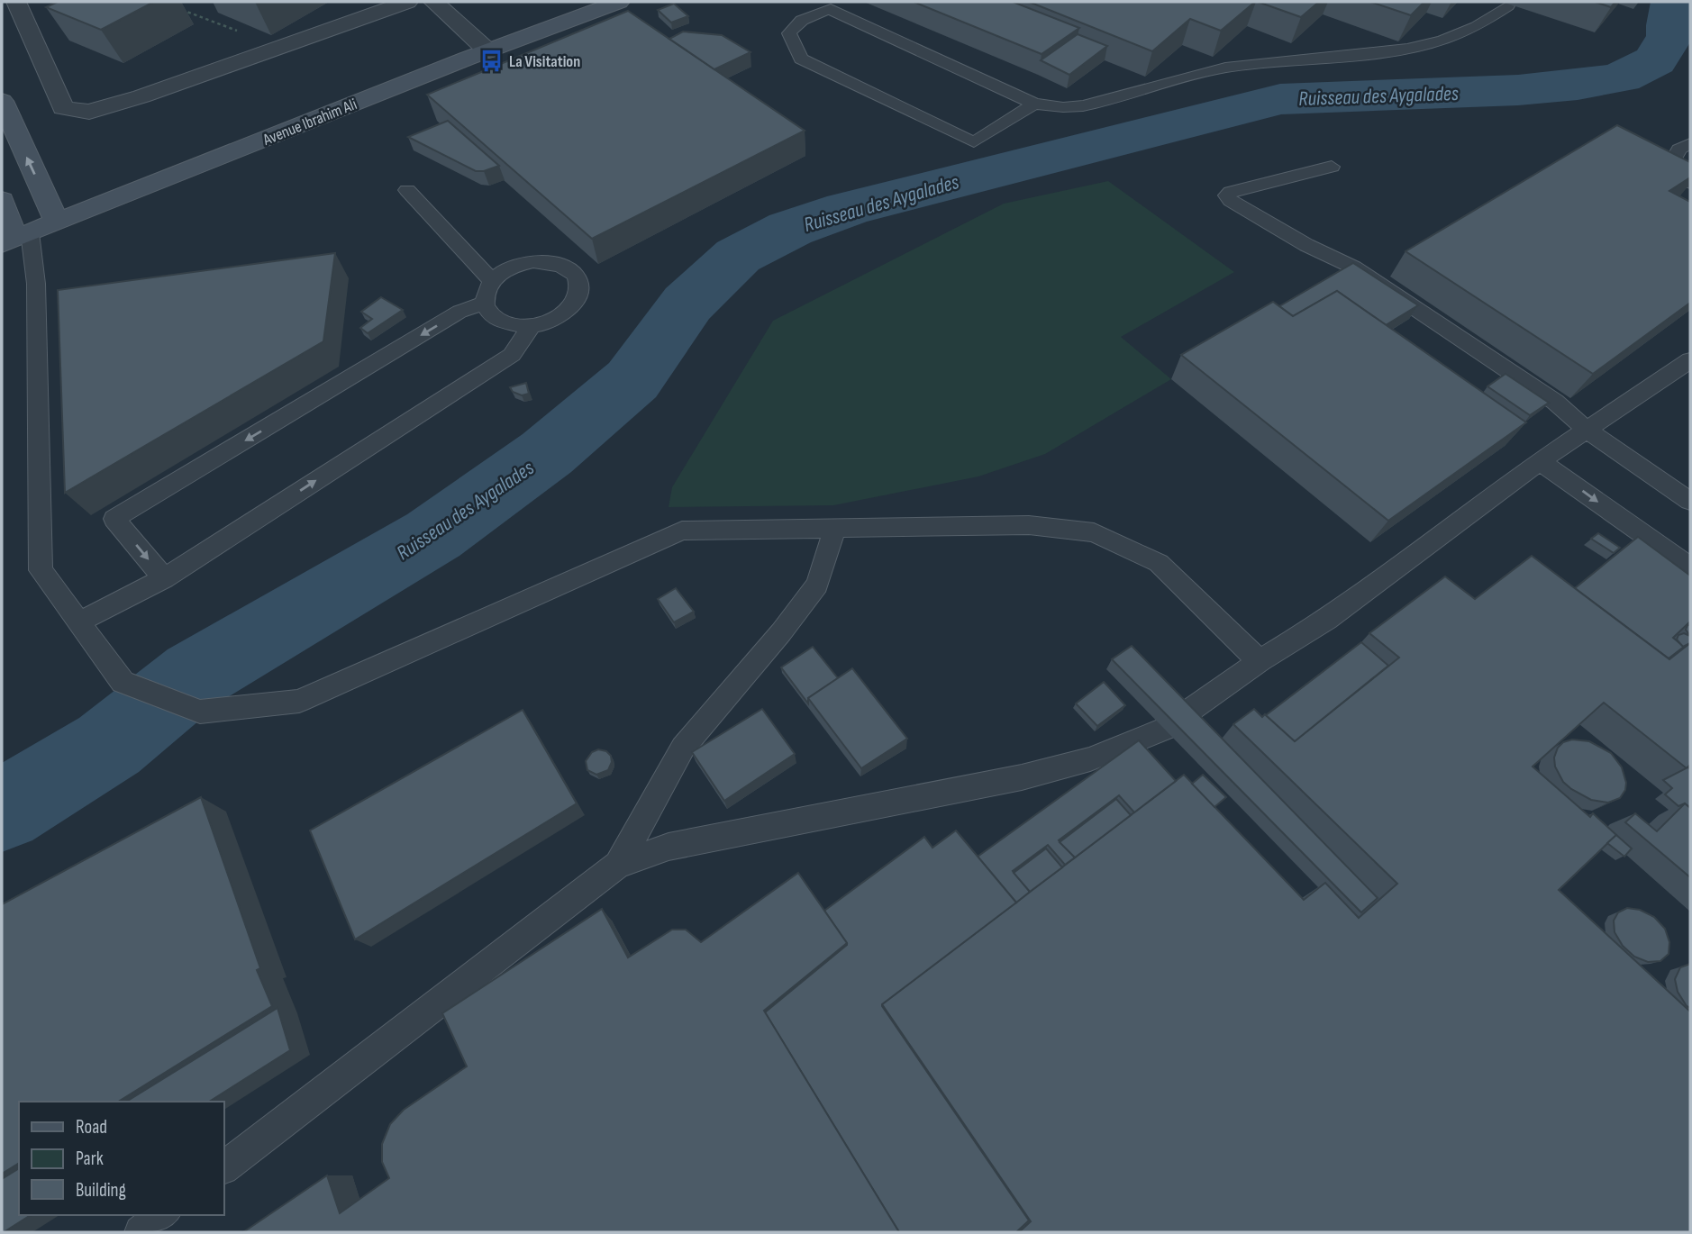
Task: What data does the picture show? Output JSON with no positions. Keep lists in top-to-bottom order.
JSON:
{
  "streets": {
    "street": ["Avenue Ibrahim Ali"]
  },
  "water": ["Ruisseau des Aygalades"],
  "places": {
    "bus stop": ["La Visitation"]
  },
  "legend": ["Road", "Park", "Building"]
}
